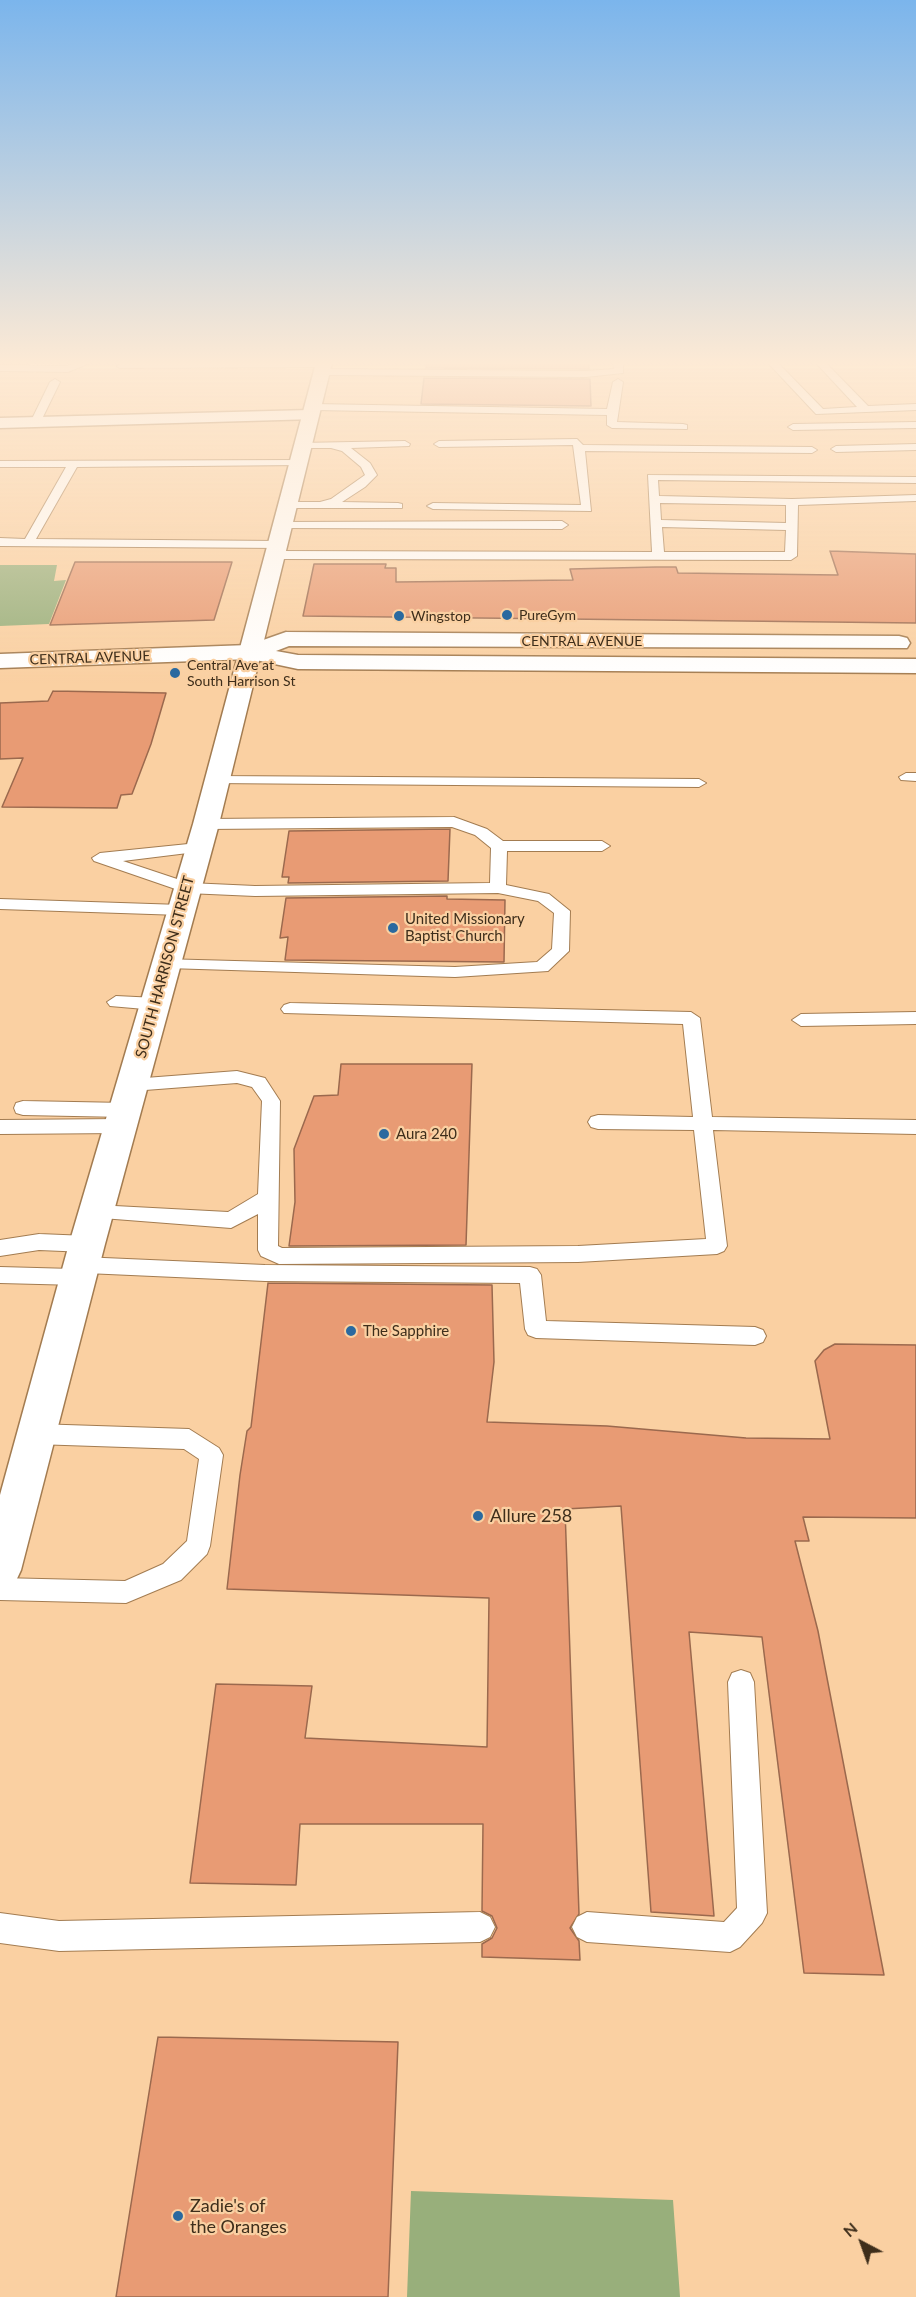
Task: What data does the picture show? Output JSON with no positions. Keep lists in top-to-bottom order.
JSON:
{
  "streets": {
    "main road": ["CENTRAL AVENUE", "SOUTH HARRISON STREET"]
  },
  "crossings": [
    ["CENTRAL AVENUE", "SOUTH HARRISON STREET"]
  ],
  "places": [
    "PureGym",
    "Wingstop",
    "Central Ave at South Harrison St",
    "United Missionary Baptist Church",
    "Aura 240",
    "The Sapphire",
    "Allure 258",
    "Zadie's of the Oranges"
  ],
  "north": "top left"
}
